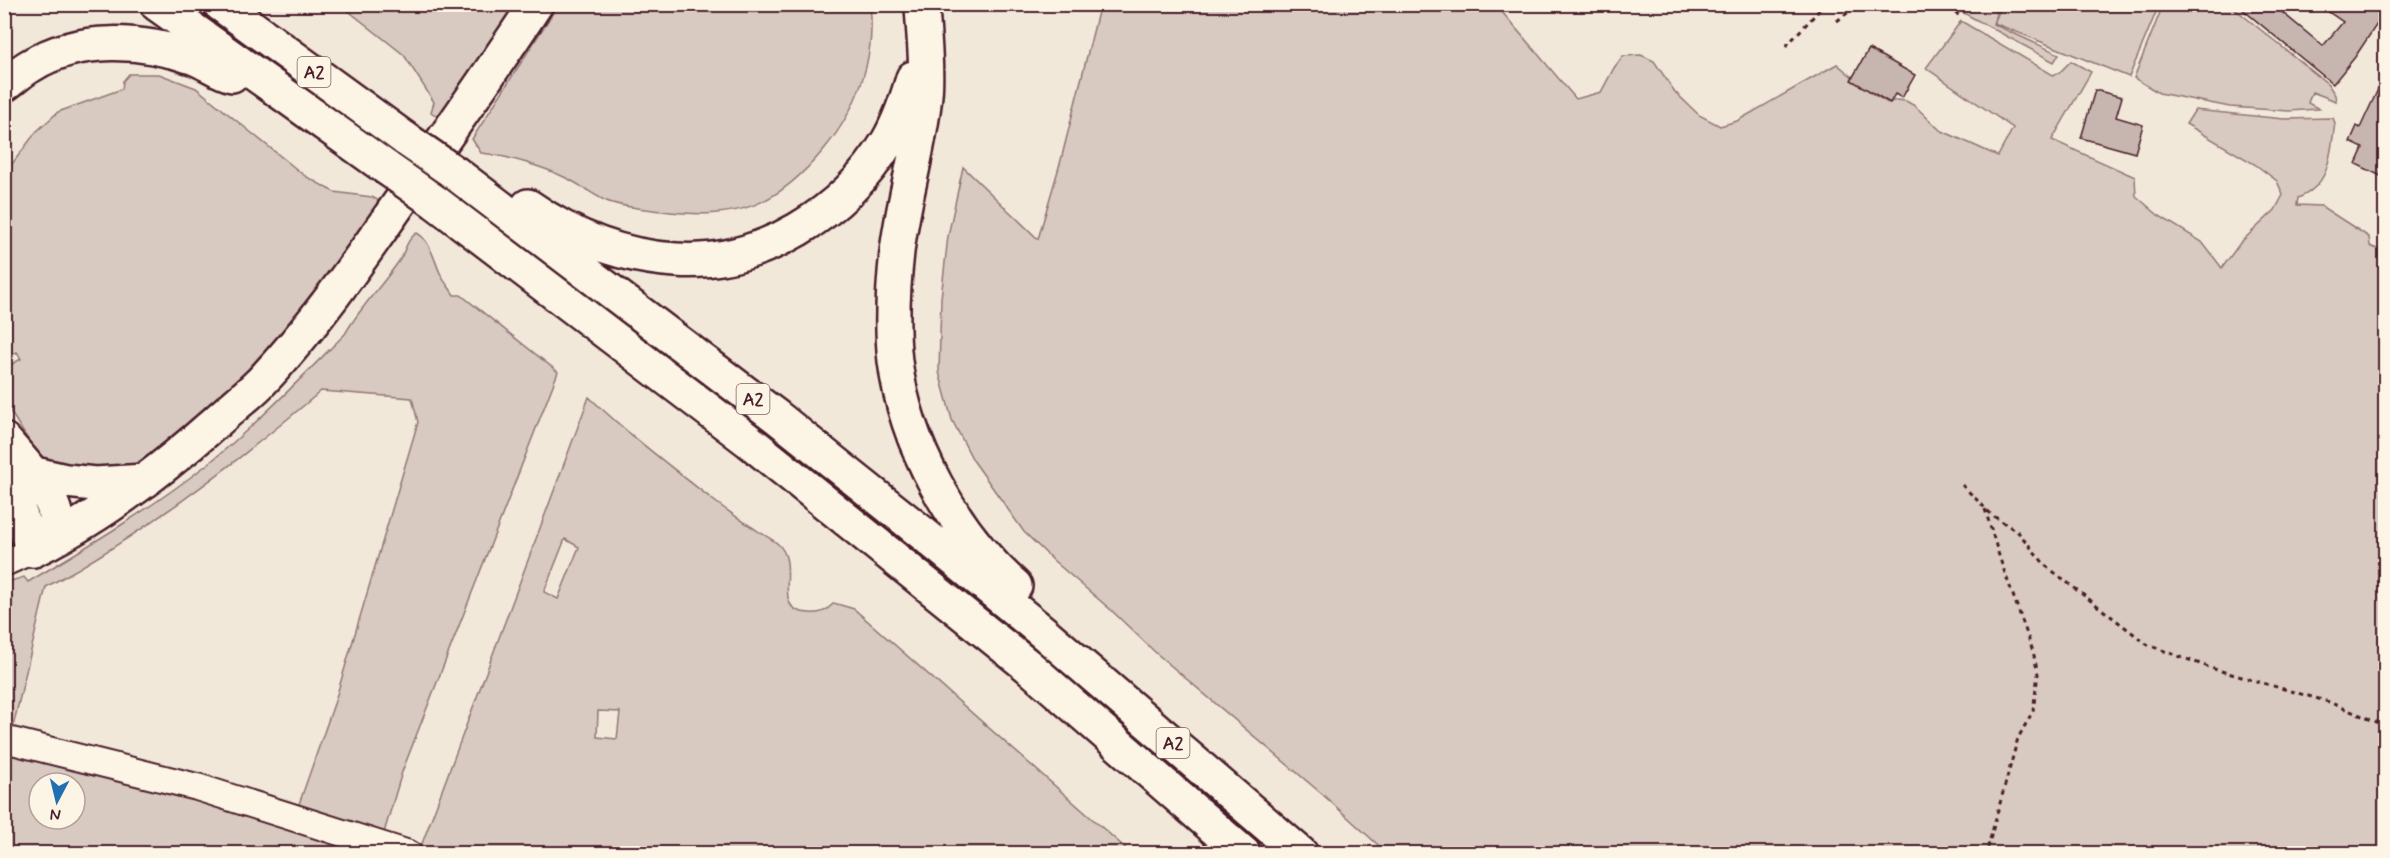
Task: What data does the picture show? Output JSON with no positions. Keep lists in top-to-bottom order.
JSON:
{
  "streets": {
    "main road": ["A2"]
  },
  "north": "bottom"
}
